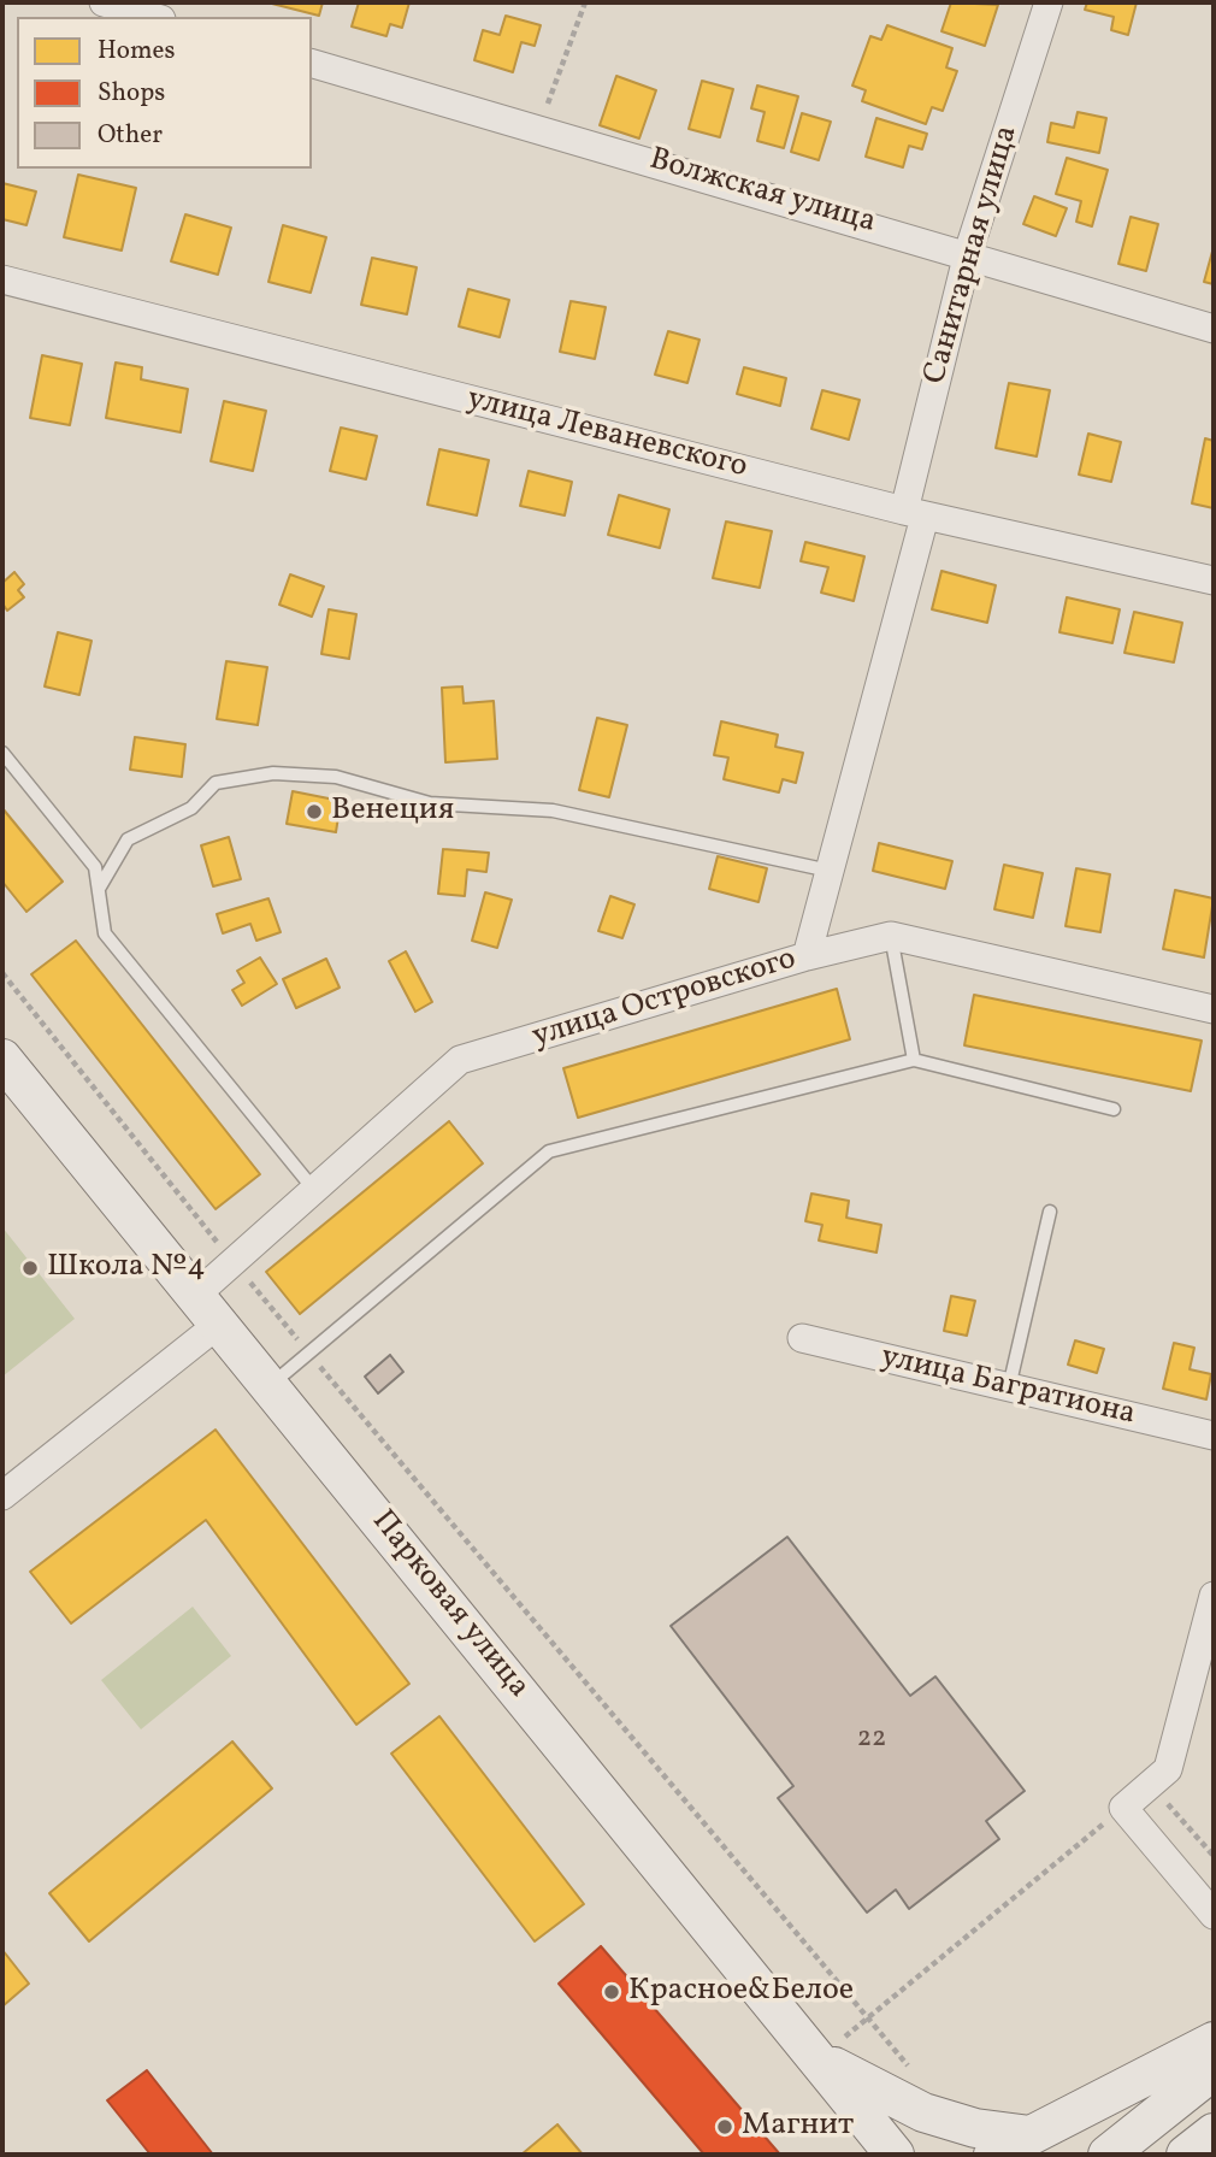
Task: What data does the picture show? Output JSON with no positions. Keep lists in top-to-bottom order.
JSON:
{
  "streets": {
    "main road": ["Парковая улица"],
    "street": [
      "Волжская улица",
      "Санитарная улица",
      "улица Леваневского",
      "улица Островского",
      "улица Багратиона"
    ]
  },
  "crossings": [
    ["Волжская улица", "Санитарная улица"],
    ["Санитарная улица", "улица Леваневского"],
    ["Санитарная улица", "улица Островского"],
    ["улица Островского", "Парковая улица"]
  ],
  "places": [
    "Венеция",
    "Школа №4",
    "Красное&Белое",
    "Магнит"
  ],
  "house_numbers": ["22"],
  "legend": ["Homes", "Shops", "Other"]
}
